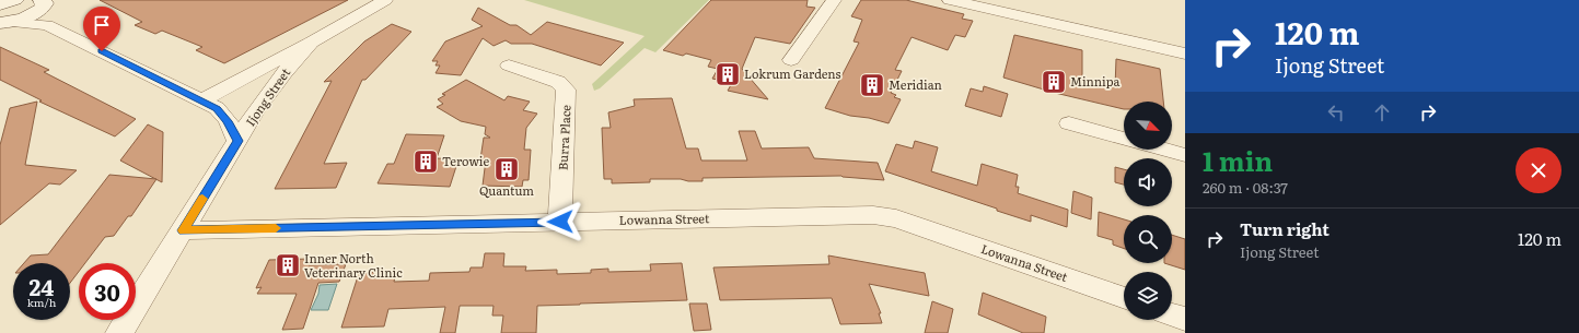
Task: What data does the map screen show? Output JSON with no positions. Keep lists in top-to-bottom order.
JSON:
{
  "streets": {
    "street": ["Ijong Street", "Burra Place", "Lowanna Street"]
  },
  "crossings": [
    ["Ijong Street", "Lowanna Street"],
    ["Burra Place", "Lowanna Street"]
  ],
  "places": {
    "building": [
      "Lokrum Gardens",
      "Minnipa",
      "Meridian",
      "Terowie",
      "Quantum",
      "Inner North Veterinary Clinic"
    ]
  },
  "north": "bottom right",
  "page": {
    "turn": ["120 m", "Ijong Street"],
    "heading": ["1 min", "260 m · 08:37"],
    "list": [
      {
        "name": "Turn right",
        "note": "Ijong Street",
        "value": "120 m"
      }
    ],
    "speed": "24 km/h",
    "limit": "30"
  }
}
